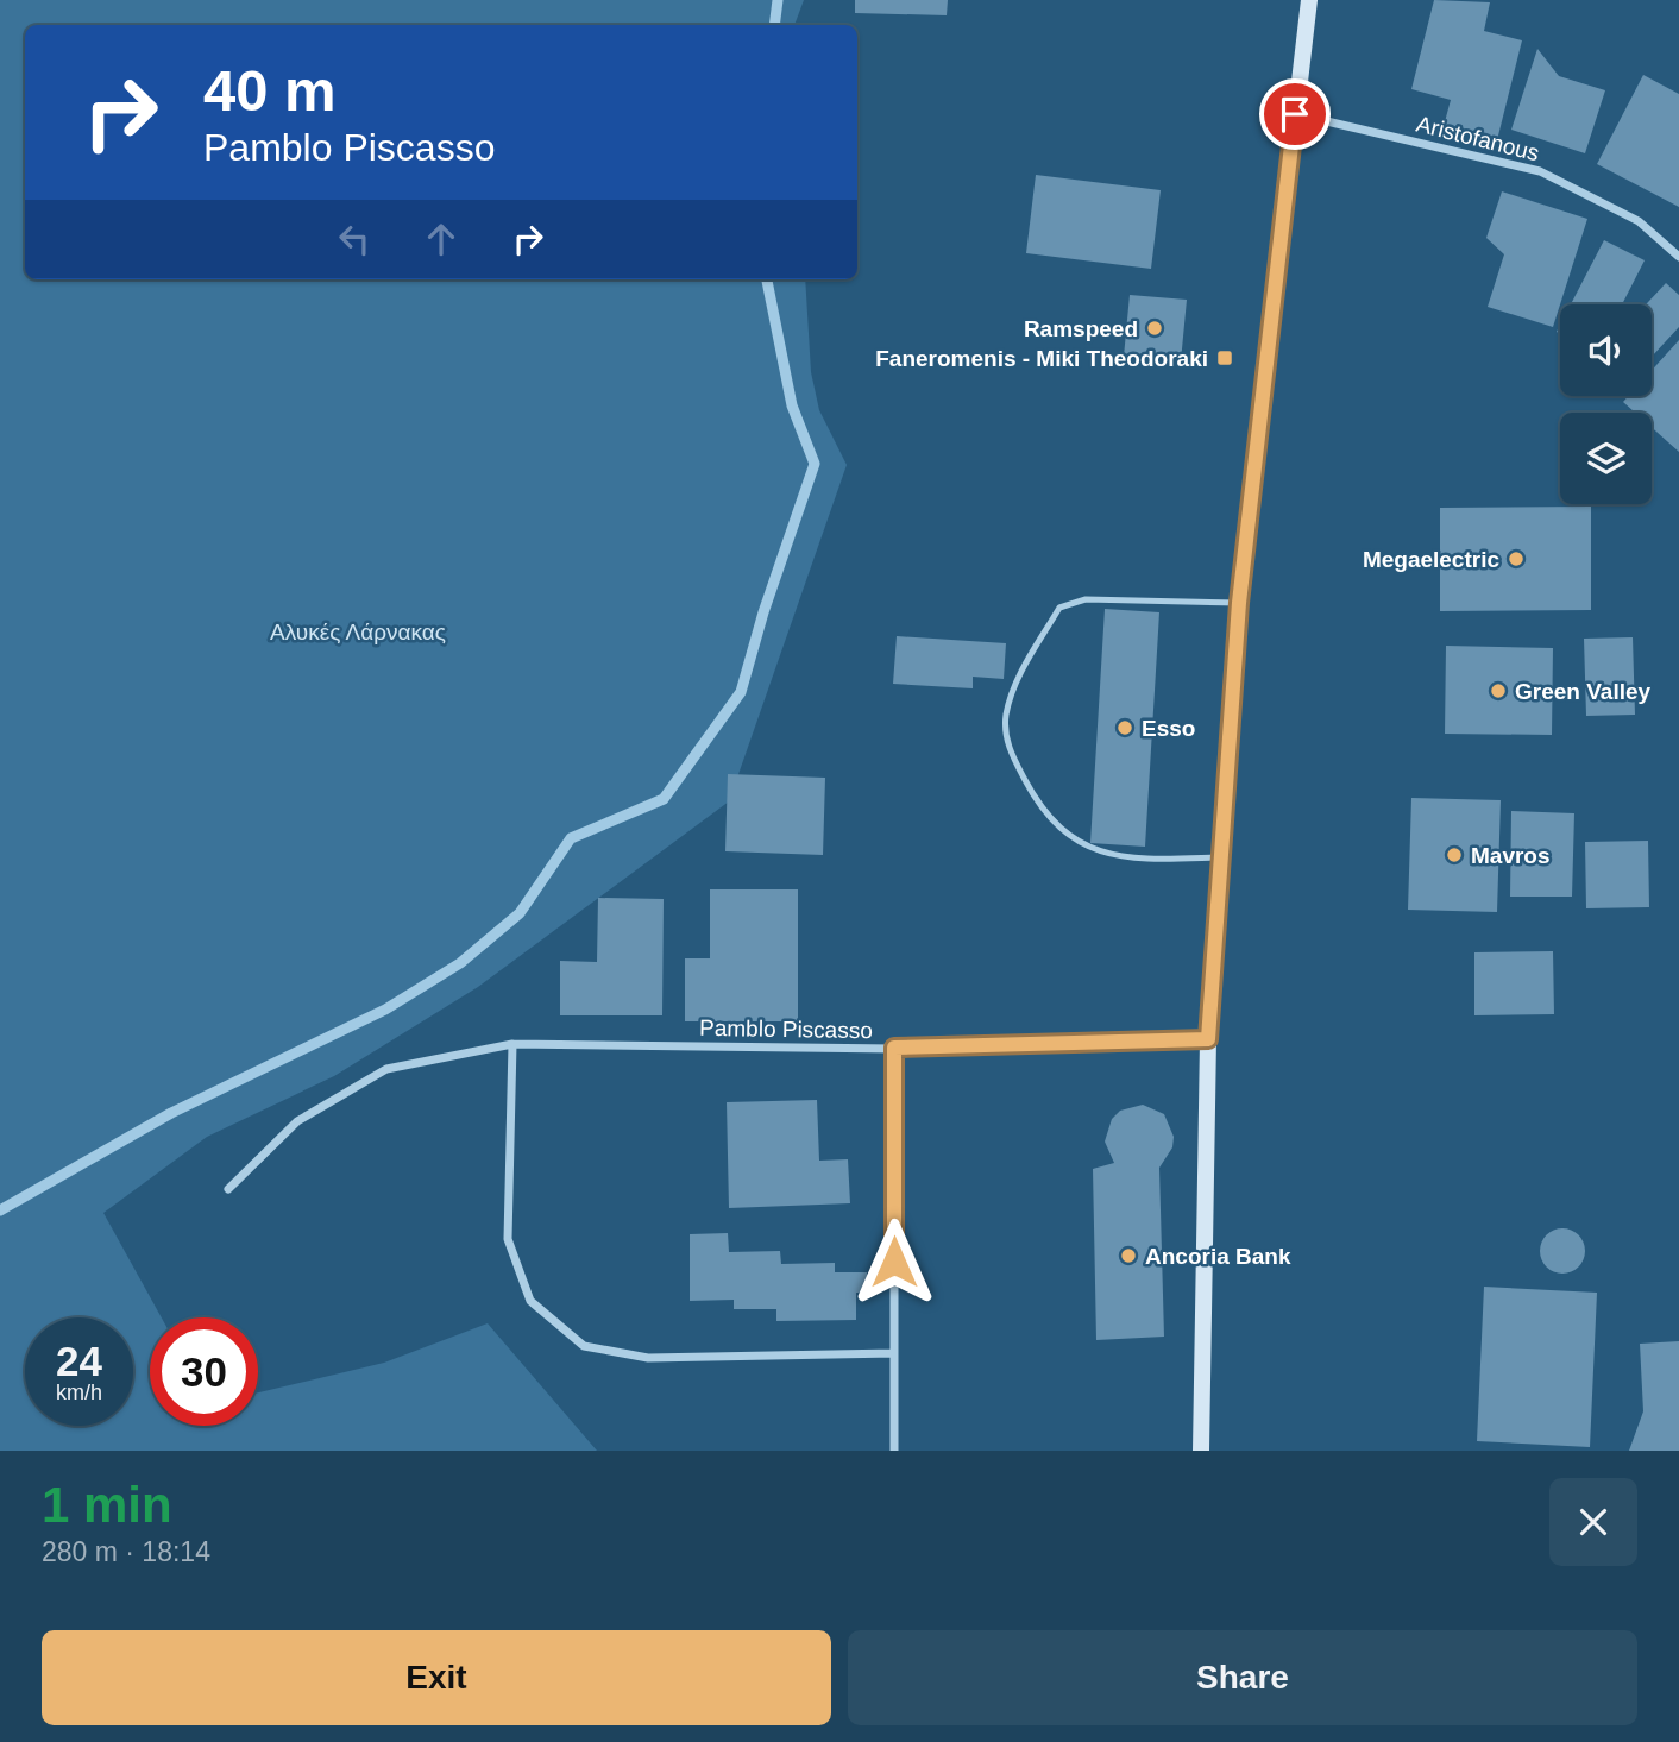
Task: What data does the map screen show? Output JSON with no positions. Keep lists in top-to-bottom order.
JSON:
{
  "streets": {
    "street": ["Aristofanous", "Pamblo Piscasso"]
  },
  "parks": ["Αλυκές Λάρνακας"],
  "places": {
    "other": [
      "Ramspeed",
      "Megaelectric",
      "Green Valley",
      "Esso",
      "Mavros",
      "Ancoria Bank"
    ],
    "transit": ["Faneromenis - Miki Theodoraki"]
  },
  "page": {
    "turn": ["40 m", "Pamblo Piscasso"],
    "speed": "24 km/h",
    "limit": "30",
    "heading": ["1 min", "280 m · 18:14"],
    "buttons": ["Exit", "Share"]
  }
}
